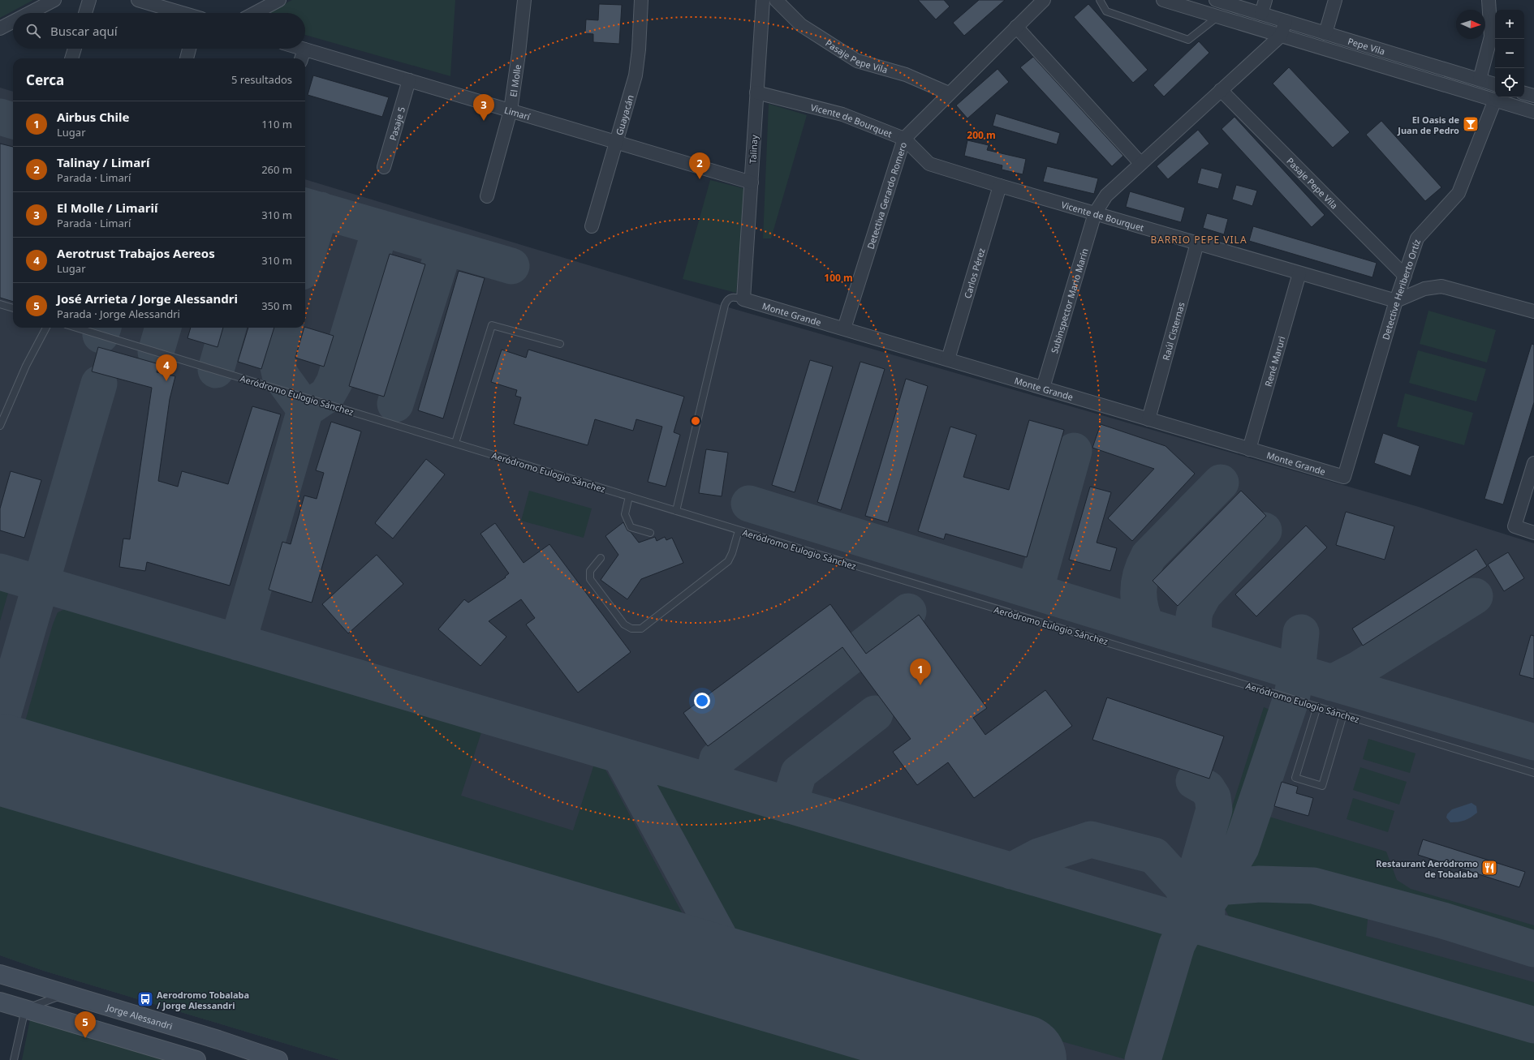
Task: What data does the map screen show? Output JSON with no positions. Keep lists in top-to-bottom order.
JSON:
{
  "streets": {
    "main road": ["Jorge Alessandri"],
    "street": [
      "Pepe Vila",
      "Pasaje Pepe Vila",
      "El Molle",
      "Limarí",
      "Guayacán",
      "Vicente de Bourquet",
      "Pasaje 5",
      "Talinay",
      "Detectiva Gerardo Romero",
      "Carlos Pérez",
      "Detective Heriberto Ortíz",
      "Subinspector Mario Marín",
      "Monte Grande",
      "Raúl Cisternas",
      "René Maruri"
    ],
    "lane": ["Aeródromo Eulogio Sánchez"]
  },
  "crossings": [
    ["Pepe Vila", "Detective Heriberto Ortíz"],
    ["Pasaje Pepe Vila", "Detectiva Gerardo Romero"],
    ["Pasaje Pepe Vila", "Detective Heriberto Ortíz"],
    ["El Molle", "Limarí"],
    ["Limarí", "Guayacán"],
    ["Limarí", "Pasaje 5"],
    ["Limarí", "Talinay"],
    ["Vicente de Bourquet", "Talinay"],
    ["Vicente de Bourquet", "Detectiva Gerardo Romero"],
    ["Vicente de Bourquet", "Carlos Pérez"],
    ["Vicente de Bourquet", "Detective Heriberto Ortíz"],
    ["Vicente de Bourquet", "Subinspector Mario Marín"],
    ["Vicente de Bourquet", "Raúl Cisternas"],
    ["Vicente de Bourquet", "René Maruri"],
    ["Talinay", "Monte Grande"],
    ["Detectiva Gerardo Romero", "Monte Grande"],
    ["Carlos Pérez", "Monte Grande"],
    ["Detective Heriberto Ortíz", "Monte Grande"],
    ["Subinspector Mario Marín", "Monte Grande"],
    ["Monte Grande", "Raúl Cisternas"],
    ["Monte Grande", "René Maruri"]
  ],
  "districts": ["BARRIO PEPE VILA"],
  "places": {
    "bar": ["El Oasis de Juan de Pedro"],
    "restaurant": ["Restaurant Aeródromo de Tobalaba"],
    "bus stop": ["Aerodromo Tobalaba / Jorge Alessandri"]
  },
  "north": "right",
  "page": {
    "map_buttons": ["+", "−"],
    "search": "Buscar aquí",
    "heading": ["Cerca", "5 resultados"],
    "pins": [
      "3",
      "2",
      "4",
      "1",
      "5"
    ],
    "list": [
      {
        "mark": "1",
        "name": "Airbus Chile",
        "note": "Lugar",
        "value": "110 m"
      },
      {
        "mark": "2",
        "name": "Talinay / Limarí",
        "note": "Parada · Limarí",
        "value": "260 m"
      },
      {
        "mark": "3",
        "name": "El Molle / Limarií",
        "note": "Parada · Limarí",
        "value": "310 m"
      },
      {
        "mark": "4",
        "name": "Aerotrust Trabajos Aereos",
        "note": "Lugar",
        "value": "310 m"
      },
      {
        "mark": "5",
        "name": "José Arrieta / Jorge Alessandri",
        "note": "Parada · Jorge Alessandri",
        "value": "350 m"
      }
    ]
  },
  "rings": ["200 m", "100 m"]
}
